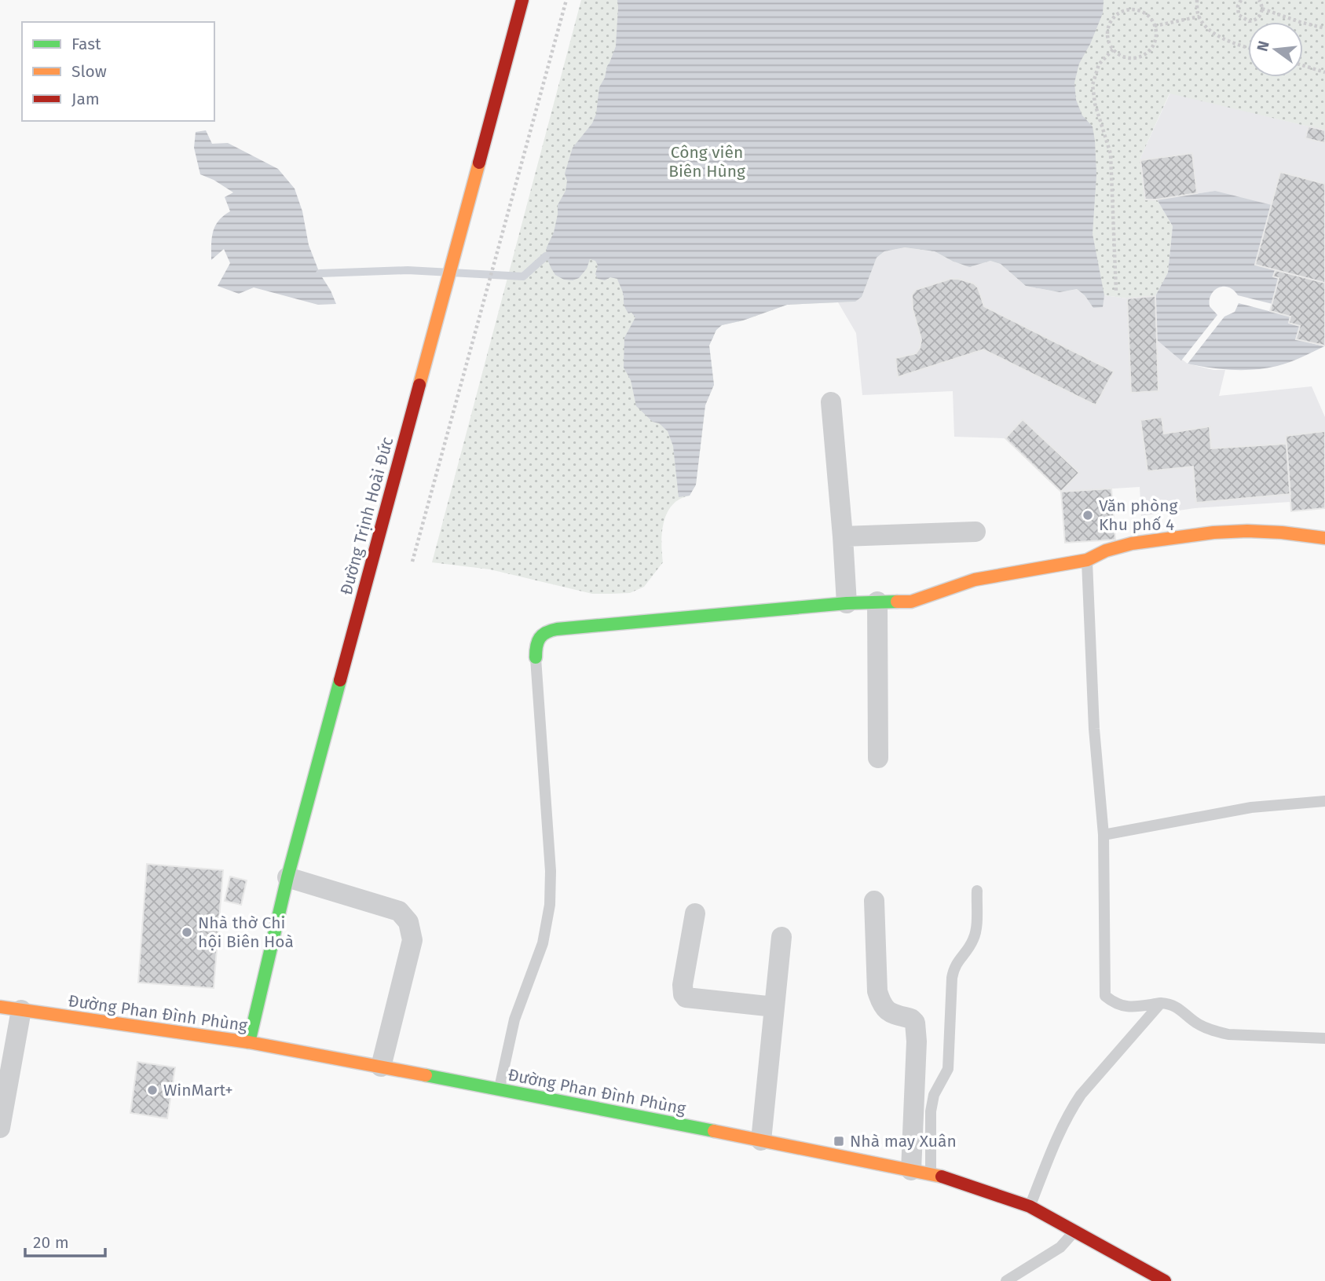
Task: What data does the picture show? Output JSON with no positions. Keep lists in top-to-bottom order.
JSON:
{
  "streets": {
    "street": ["Đường Trịnh Hoài Đức", "Đường Phan Đình Phùng"]
  },
  "crossings": [
    ["Đường Trịnh Hoài Đức", "Đường Phan Đình Phùng"]
  ],
  "parks": ["Công viên Biên Hùng"],
  "places": {
    "other": ["Văn phòng Khu phố 4", "Nhà thờ Chi hội Biên Hoà", "WinMart+"],
    "transit": ["Nhà may Xuân"]
  },
  "legend": ["Fast", "Slow", "Jam"],
  "scale_bar": "20 m",
  "north": "left"
}
